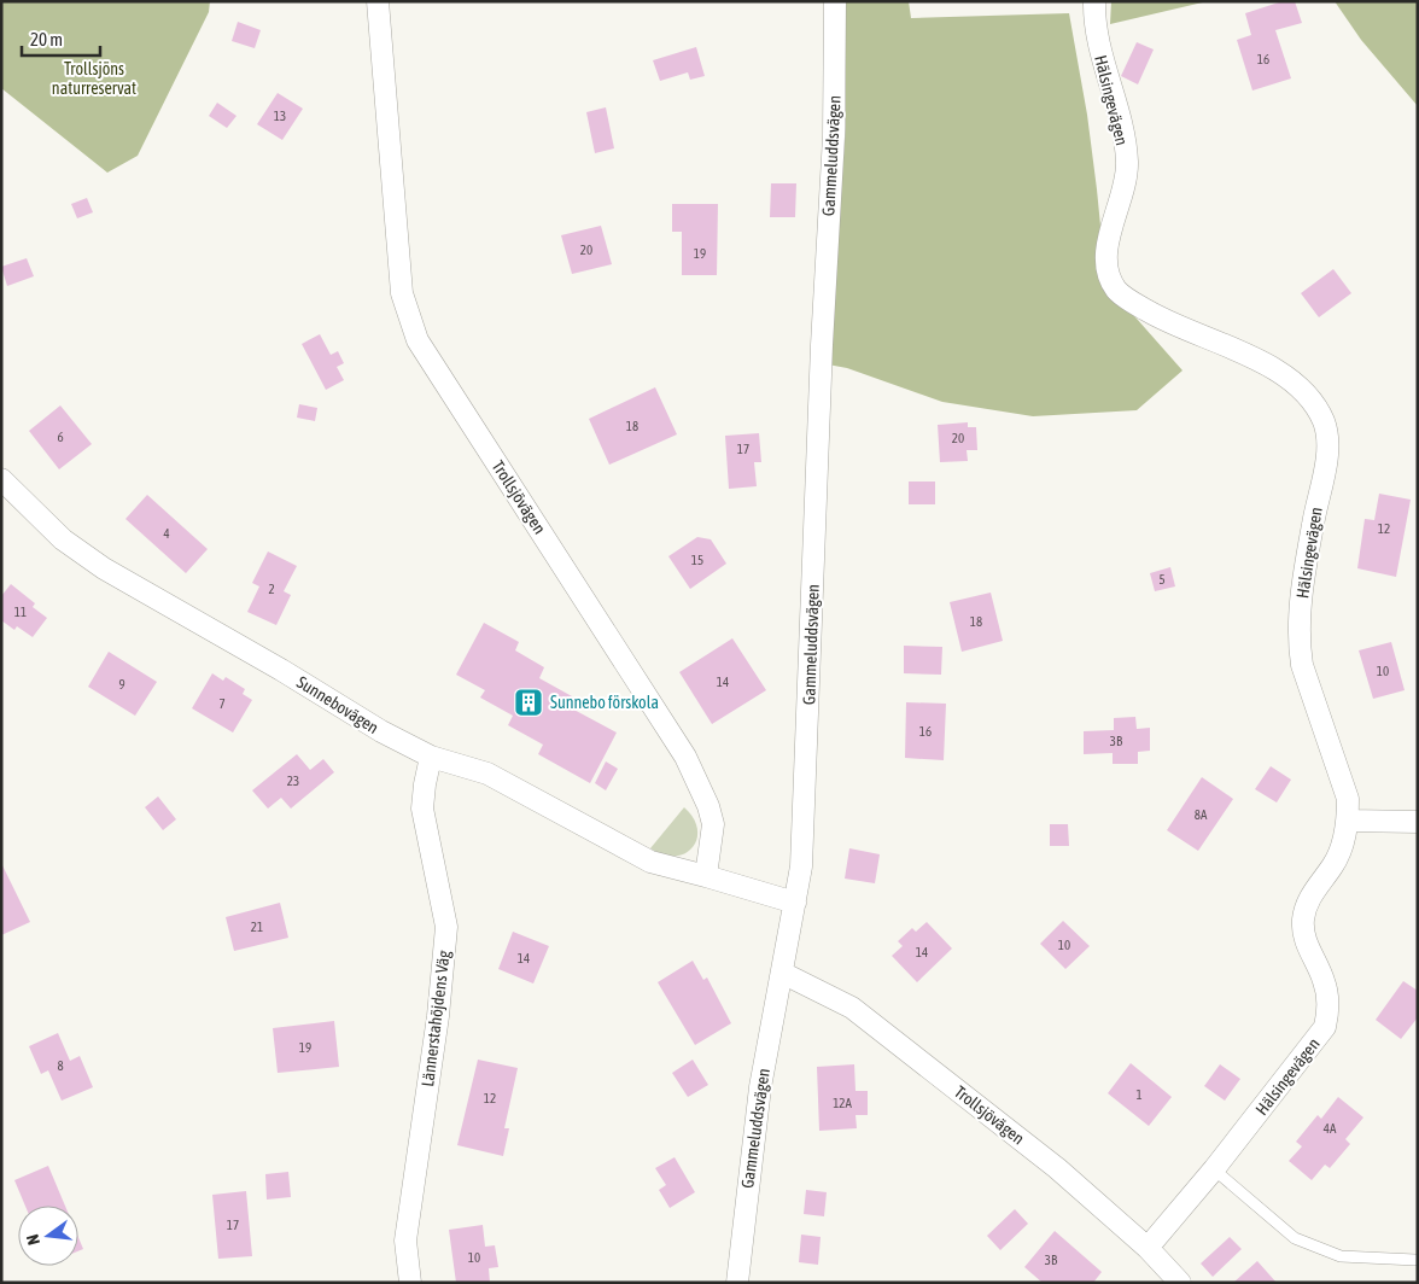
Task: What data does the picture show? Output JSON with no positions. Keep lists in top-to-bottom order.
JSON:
{
  "streets": {
    "street": [
      "Hälsingevägen",
      "Gammeluddsvägen",
      "Trollsjövägen",
      "Sunnebovägen",
      "Lännerstahöjdens Väg"
    ]
  },
  "crossings": [
    ["Hälsingevägen", "Trollsjövägen"],
    ["Gammeluddsvägen", "Trollsjövägen"],
    ["Trollsjövägen", "Sunnebovägen"],
    ["Sunnebovägen", "Lännerstahöjdens Väg"]
  ],
  "parks": ["Trollsjöns naturreservat"],
  "places": {
    "building": ["Sunnebo förskola"]
  },
  "house_numbers": [
    "16",
    "13",
    "20",
    "19",
    "18",
    "6",
    "20",
    "17",
    "12",
    "4",
    "15",
    "5",
    "2",
    "11",
    "18",
    "10",
    "14",
    "9",
    "7",
    "16",
    "3B",
    "23",
    "8A",
    "21",
    "10",
    "14",
    "14",
    "19",
    "8",
    "1",
    "12",
    "12A",
    "4A",
    "17",
    "10",
    "3B"
  ],
  "scale_bar": "20 m",
  "north": "left"
}
